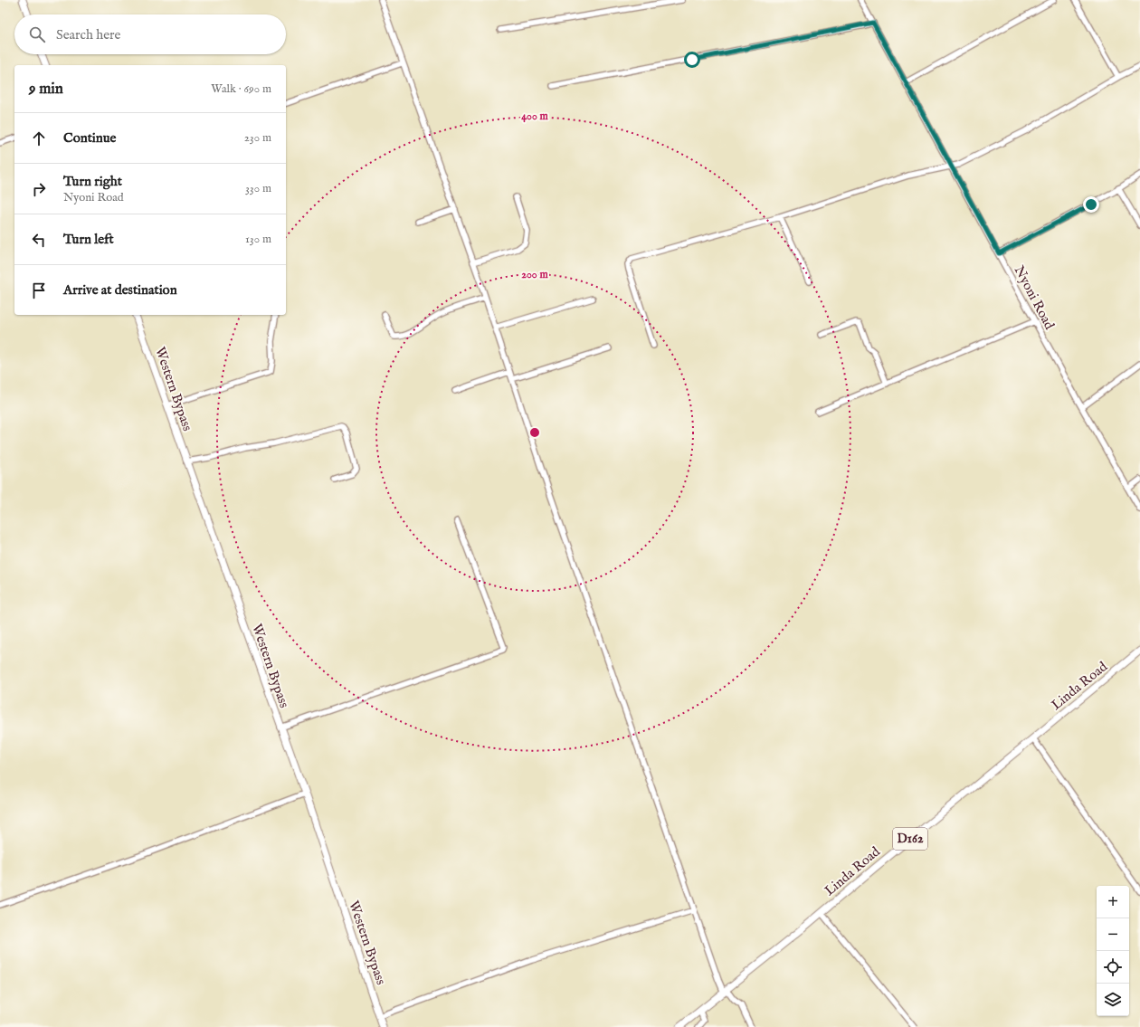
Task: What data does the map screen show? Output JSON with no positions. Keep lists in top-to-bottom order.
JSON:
{
  "streets": {
    "main road": ["Western Bypass", "Linda Road", "D162"],
    "street": ["Nyoni Road"]
  },
  "page": {
    "search": "Search here",
    "heading": ["9 min", "Walk · 690 m"],
    "list": [
      ["Continue", "230 m"],
      ["Turn right", "Nyoni Road", "330 m"],
      ["Turn left", "130 m"],
      "Arrive at destination"
    ],
    "map_buttons": ["+", "−"]
  },
  "rings": ["400 m", "200 m"]
}
